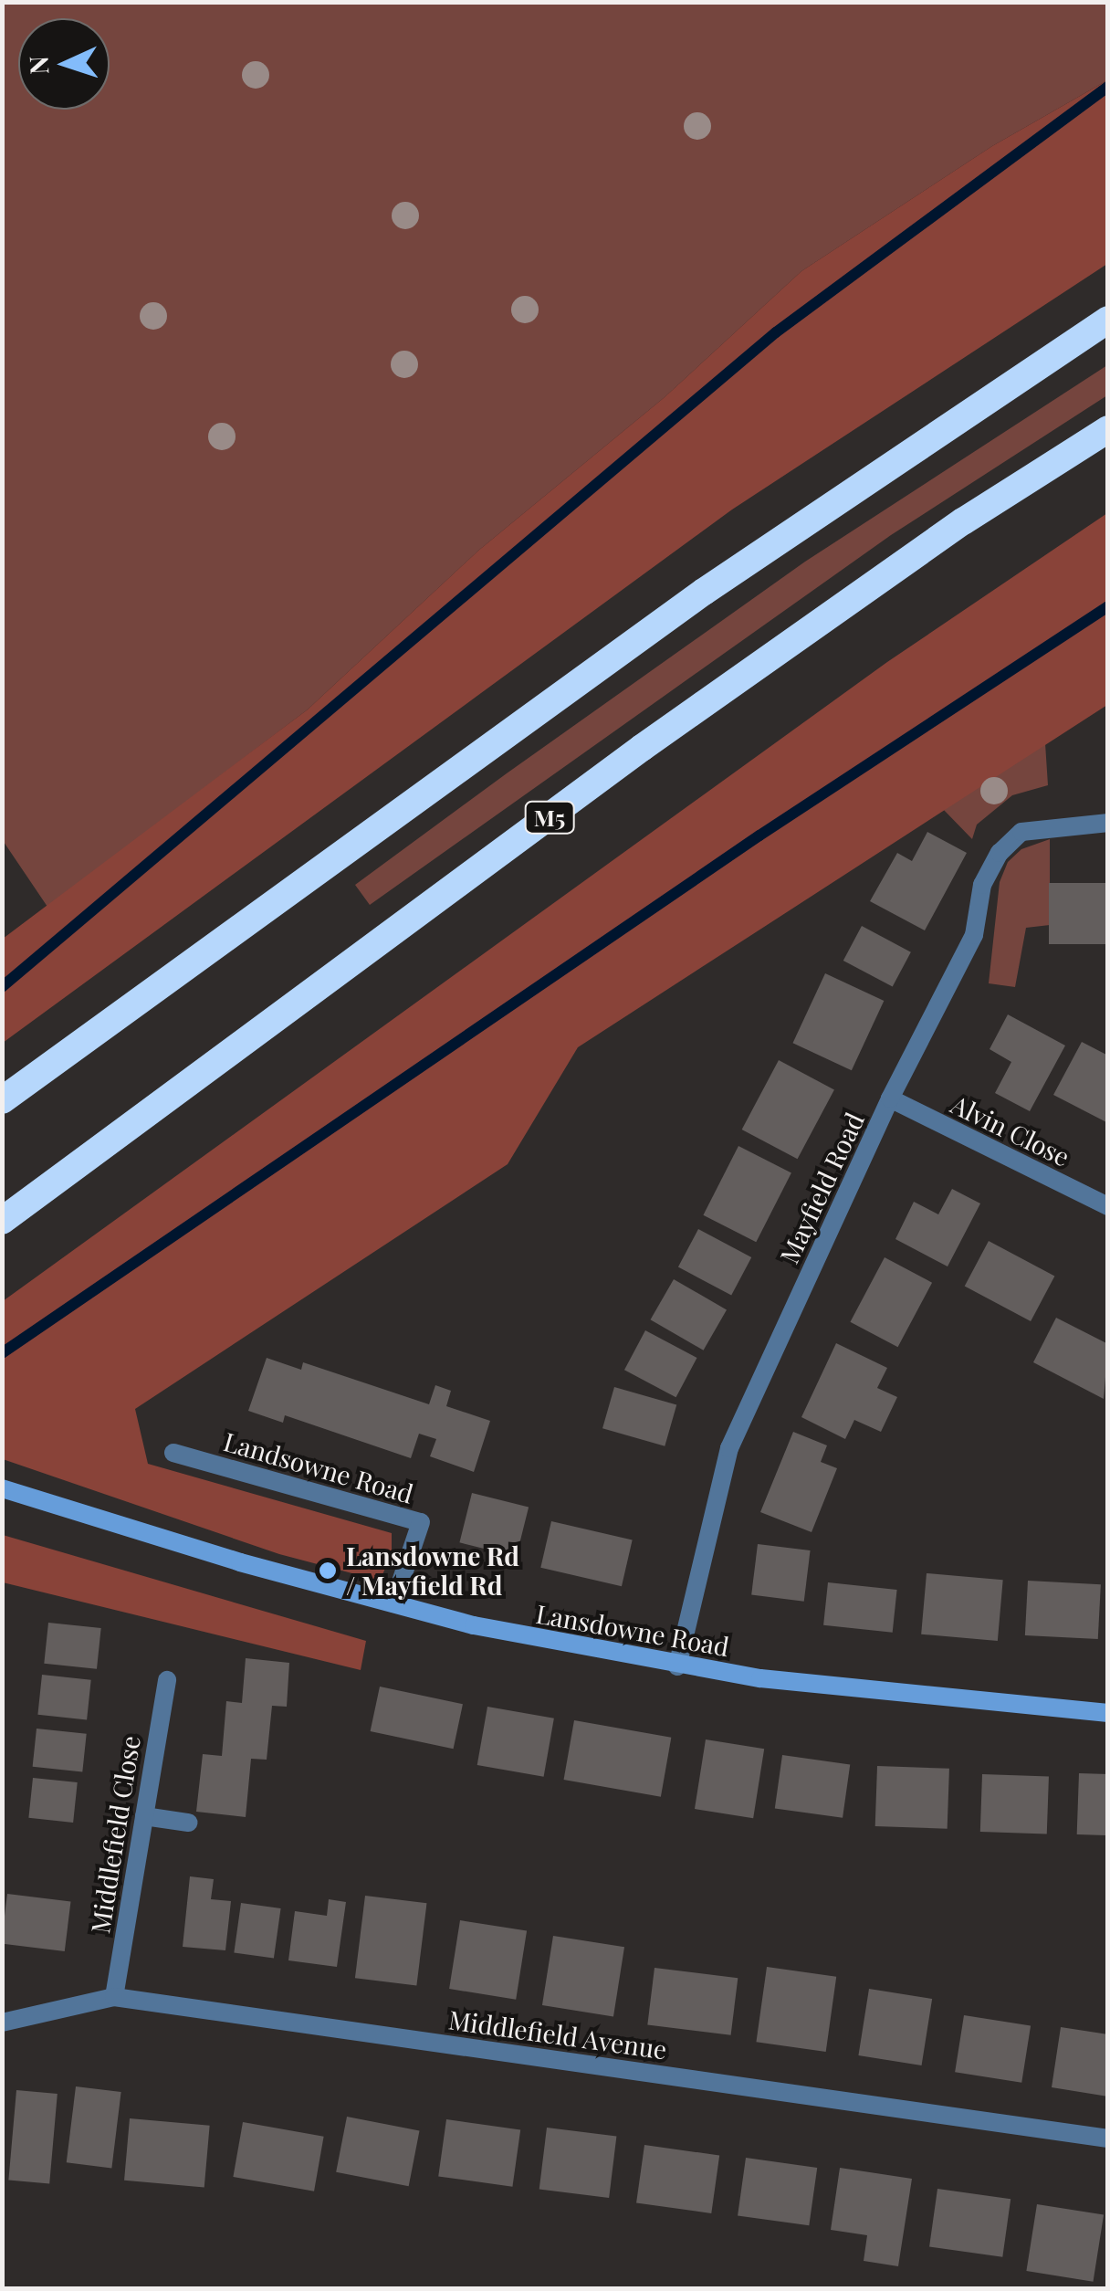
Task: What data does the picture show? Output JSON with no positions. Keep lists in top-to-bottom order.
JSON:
{
  "streets": {
    "highway": ["M5"],
    "street": [
      "Alvin Close",
      "Mayfield Road",
      "Landsowne Road",
      "Lansdowne Road",
      "Middlefield Close",
      "Middlefield Avenue"
    ]
  },
  "crossings": [
    ["Alvin Close", "Mayfield Road"],
    ["Mayfield Road", "Lansdowne Road"],
    ["Landsowne Road", "Lansdowne Road"],
    ["Middlefield Close", "Middlefield Avenue"]
  ],
  "places": ["Lansdowne Rd / Mayfield Rd"],
  "north": "left"
}
